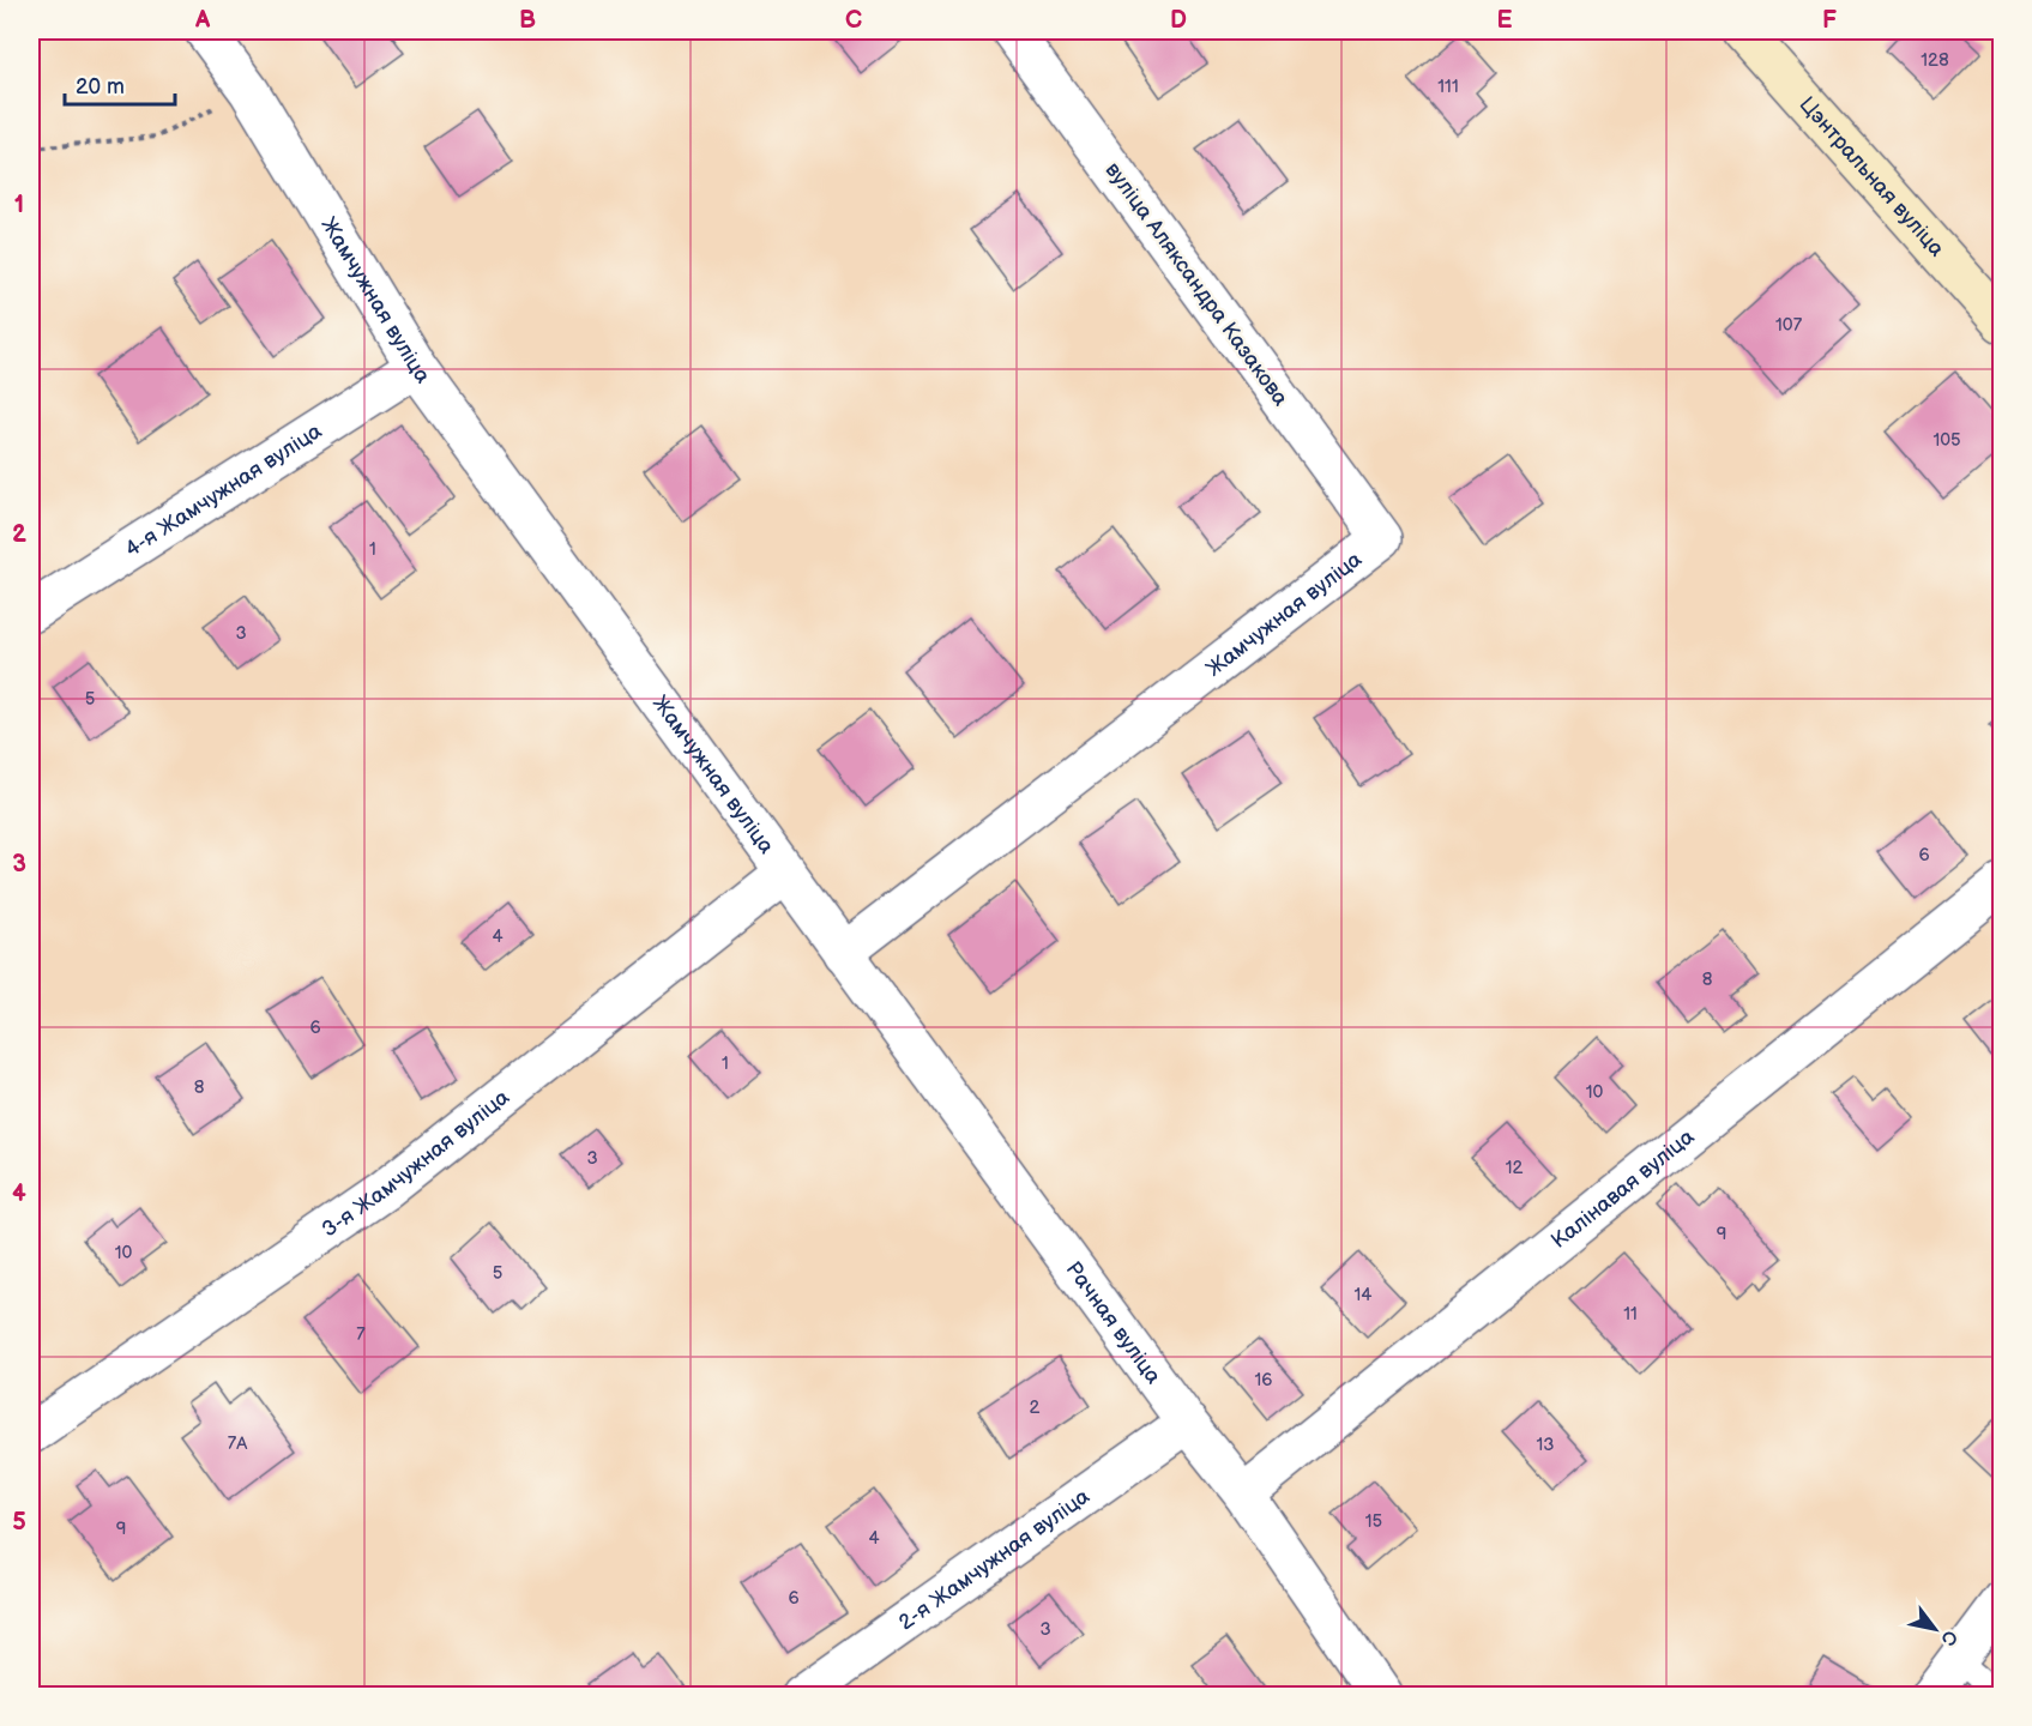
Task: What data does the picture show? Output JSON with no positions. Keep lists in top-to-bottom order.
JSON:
{
  "streets": {
    "street": [
      "Цэнтральная вуліца",
      "вуліца Аляксандра Казакова",
      "Жамчужная вуліца",
      "4-я Жамчужная вуліца",
      "3-я Жамчужная вуліца",
      "Калінавая вуліца",
      "Рачная вуліца",
      "2-я Жамчужная вуліца"
    ]
  },
  "crossings": [
    ["вуліца Аляксандра Казакова", "Жамчужная вуліца"],
    ["Жамчужная вуліца", "4-я Жамчужная вуліца"],
    ["Жамчужная вуліца", "3-я Жамчужная вуліца"],
    ["Жамчужная вуліца", "Рачная вуліца"],
    ["Калінавая вуліца", "Рачная вуліца"],
    ["Рачная вуліца", "2-я Жамчужная вуліца"]
  ],
  "house_numbers": [
    "128",
    "111",
    "107",
    "105",
    "1",
    "3",
    "5",
    "6",
    "4",
    "8",
    "6",
    "1",
    "8",
    "10",
    "3",
    "12",
    "9",
    "10",
    "5",
    "14",
    "11",
    "7",
    "16",
    "2",
    "7А",
    "13",
    "15",
    "9",
    "4",
    "6",
    "3"
  ],
  "scale_bar": "20 m",
  "north": "bottom right",
  "grid": {
    "columns": [
      "A",
      "B",
      "C",
      "D",
      "E",
      "F"
    ],
    "rows": [
      "1",
      "2",
      "3",
      "4",
      "5"
    ]
  }
}
